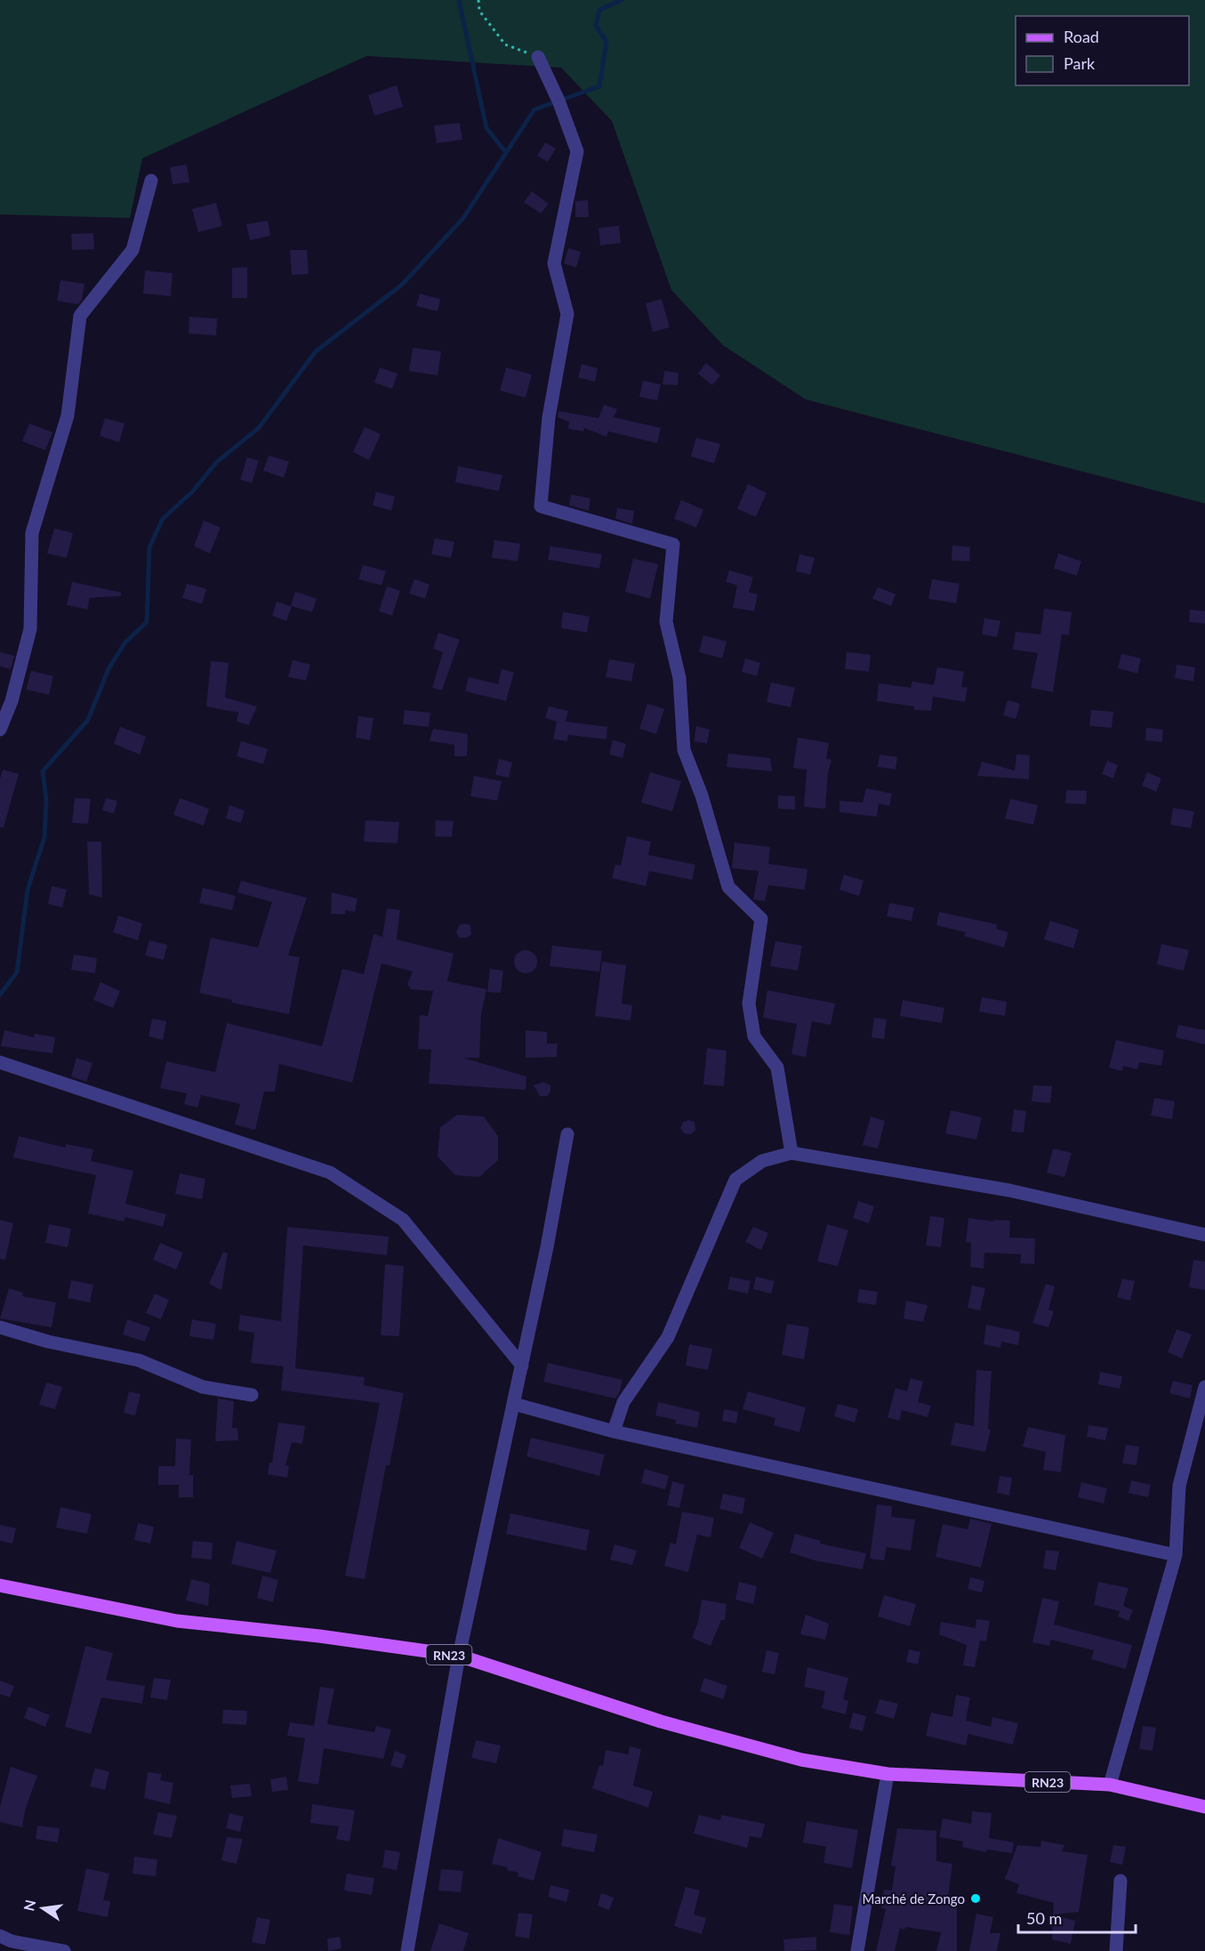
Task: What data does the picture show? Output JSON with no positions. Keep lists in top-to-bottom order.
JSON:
{
  "streets": {
    "main road": ["RN23"]
  },
  "places": ["Marché de Zongo"],
  "legend": ["Road", "Park"],
  "scale_bar": "50 m",
  "north": "left"
}
